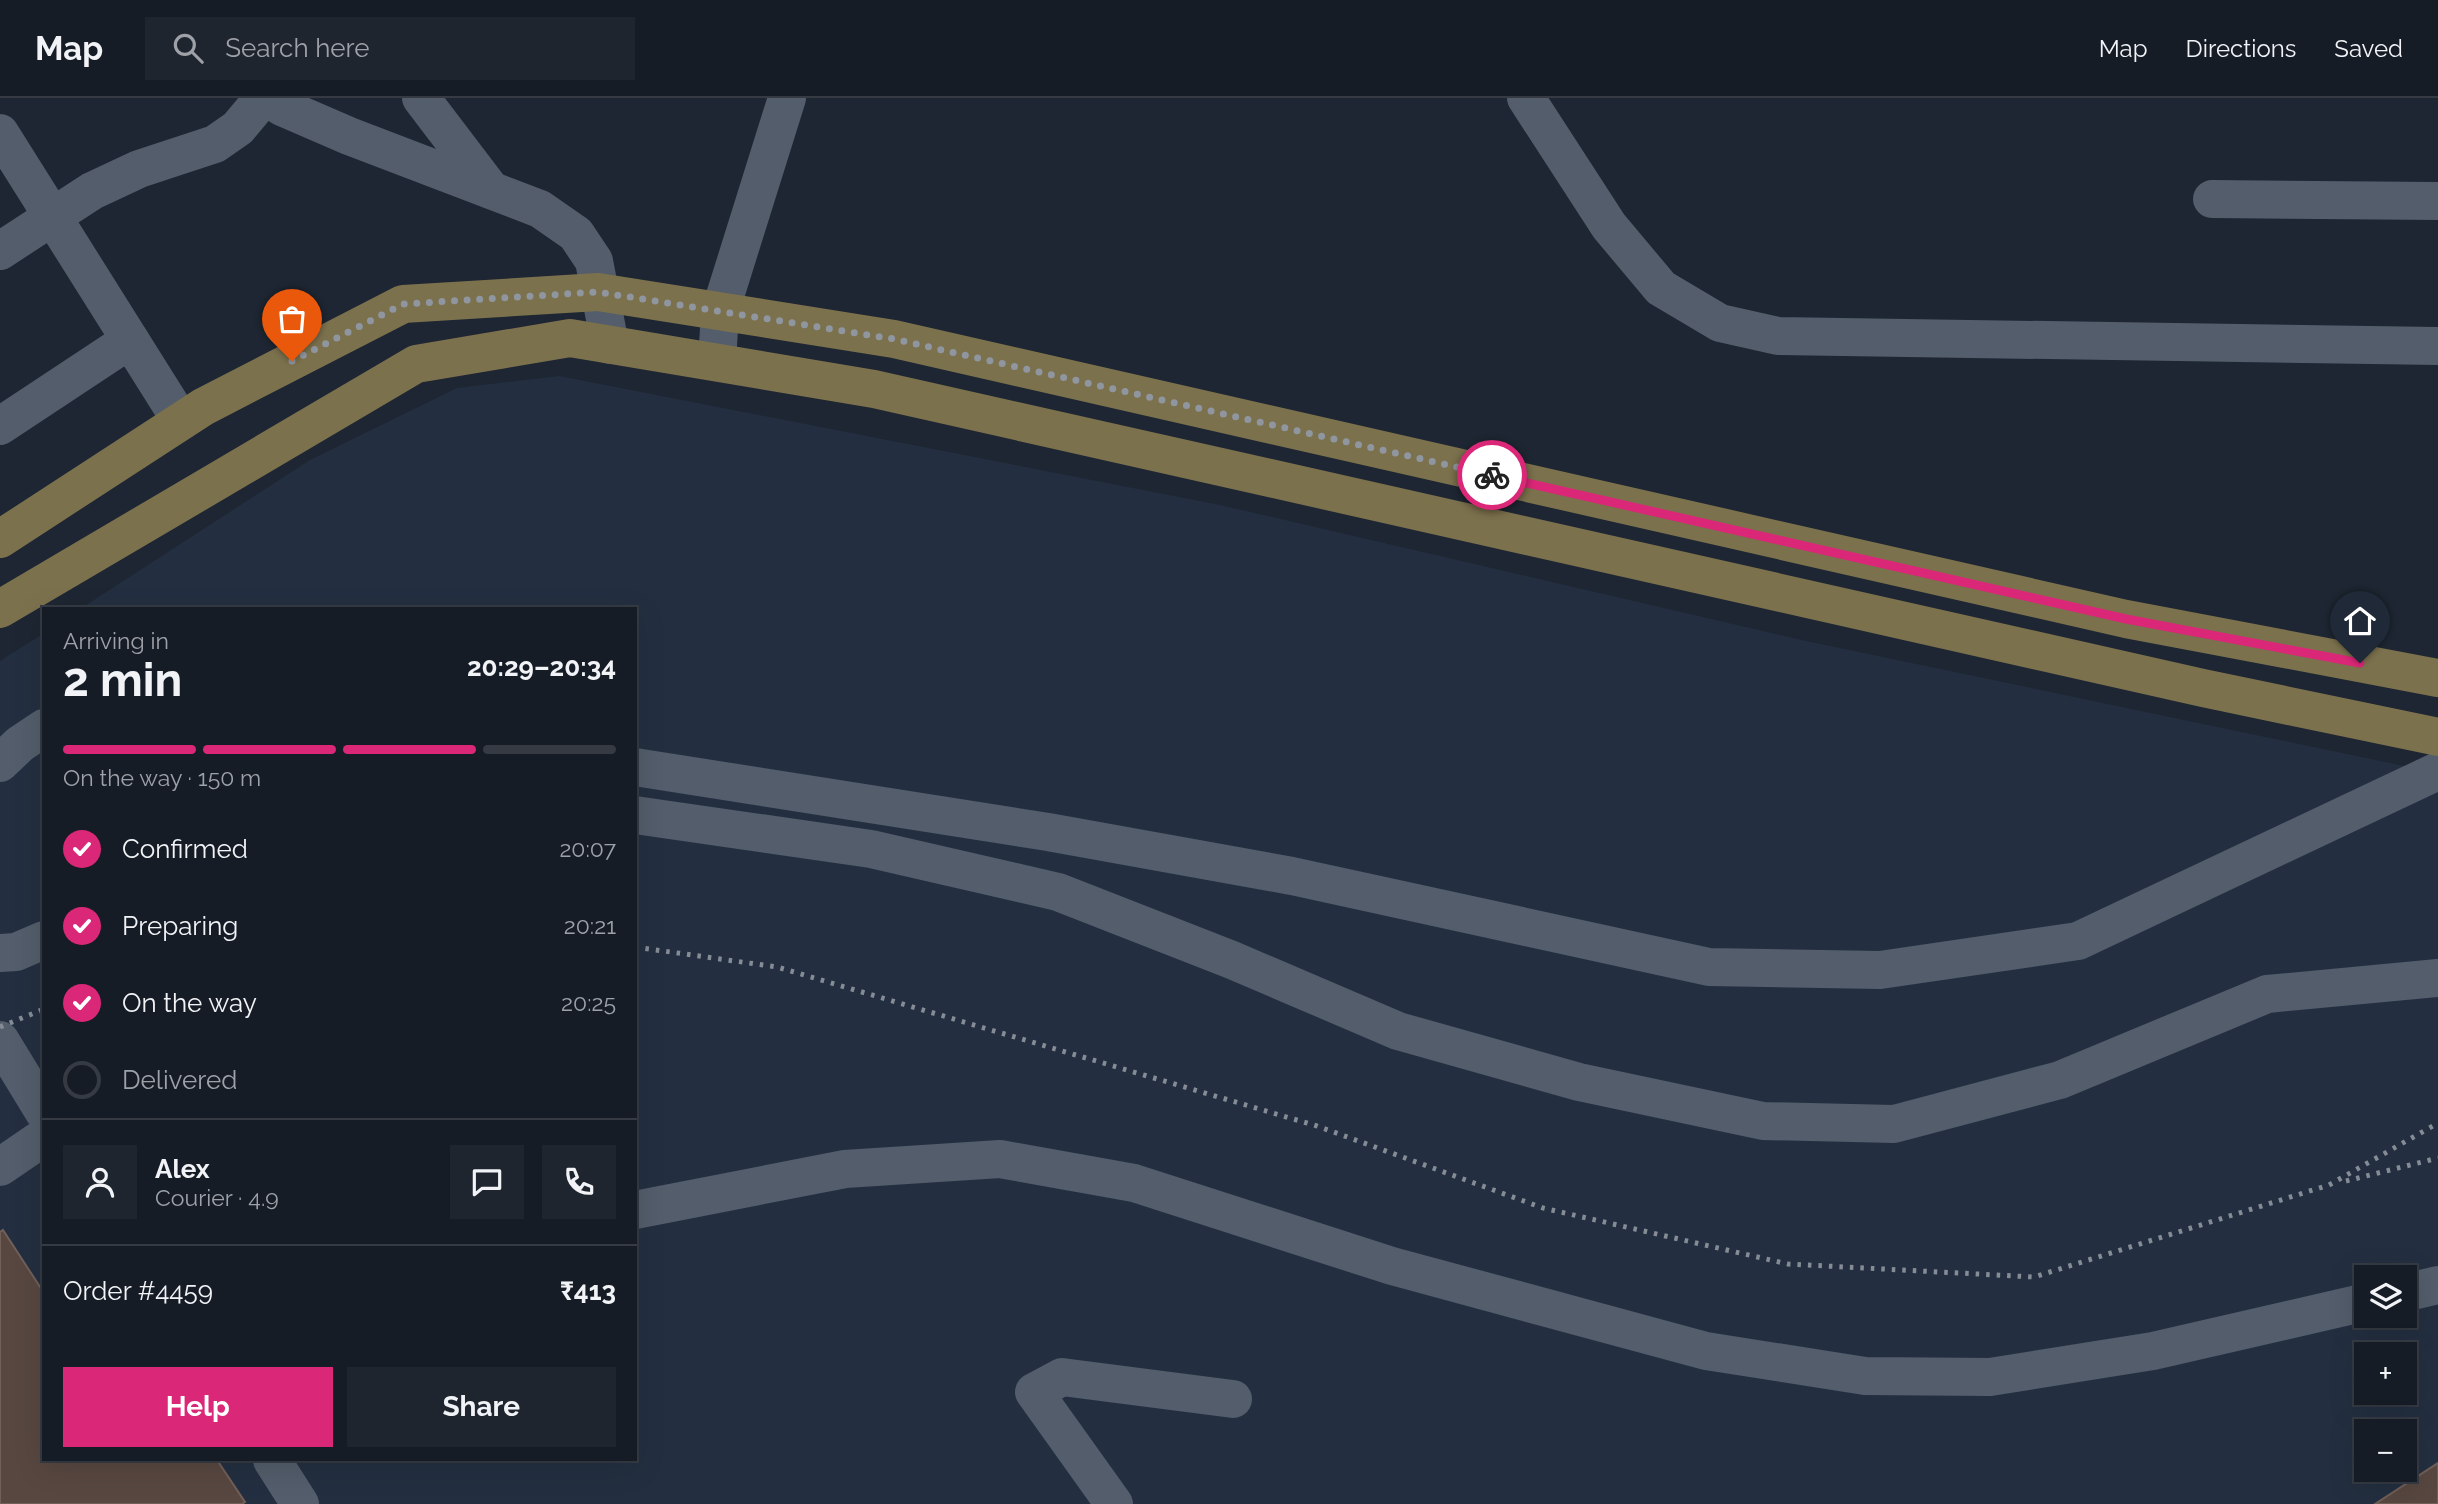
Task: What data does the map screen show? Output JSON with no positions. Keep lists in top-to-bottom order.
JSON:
{
  "page": {
    "header": "Map",
    "search": "Search here",
    "nav": ["Map", "Directions", "Saved"],
    "heading": ["2 min", "Arriving in", "20:29–20:34"],
    "panel": [
      "Alex",
      "Courier · 4.9",
      "Order #4459",
      "₹413"
    ],
    "bar": "On the way · 150 m",
    "list": [
      ["Confirmed", "20:07"],
      ["Preparing", "20:21"],
      ["On the way", "20:25"],
      "Delivered"
    ],
    "map_buttons": ["+", "−"],
    "buttons": ["Help", "Share"]
  }
}
